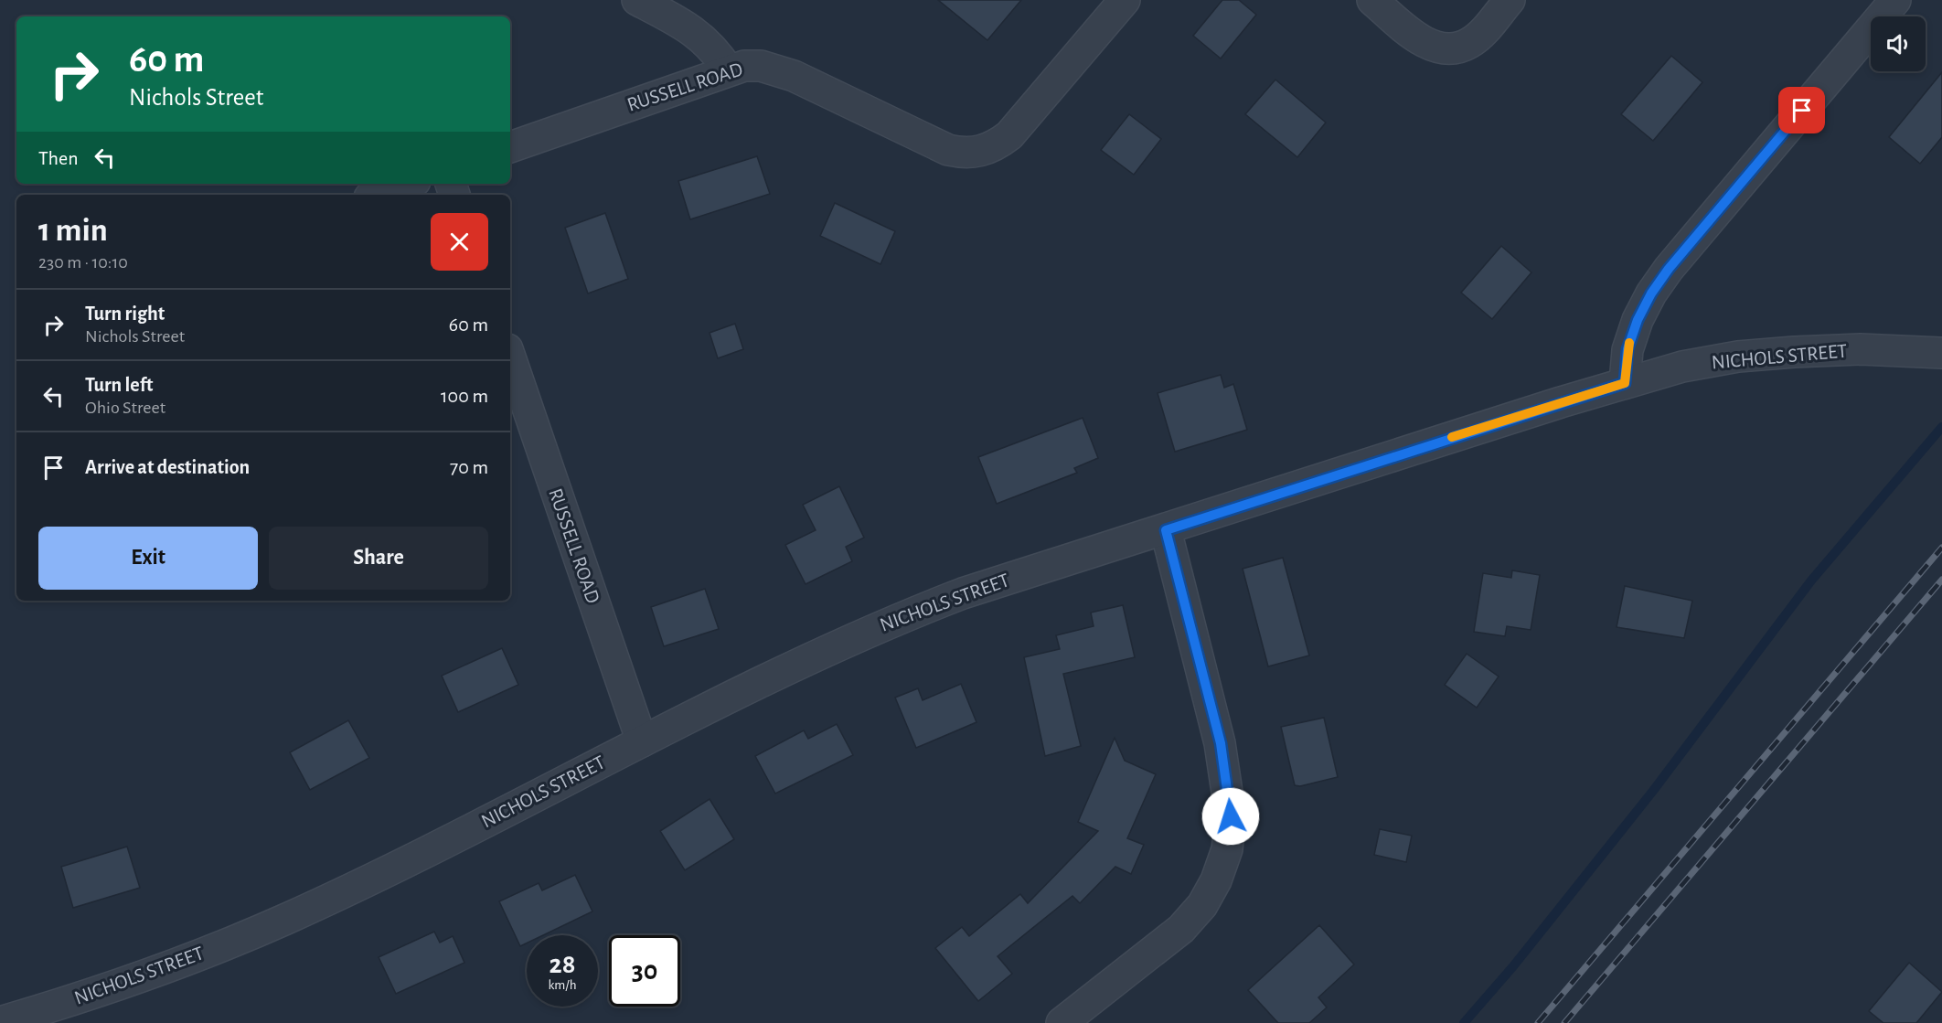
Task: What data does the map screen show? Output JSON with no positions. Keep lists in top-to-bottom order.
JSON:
{
  "streets": {
    "street": ["RUSSELL ROAD", "NICHOLS STREET"]
  },
  "crossings": [
    ["RUSSELL ROAD", "NICHOLS STREET"]
  ],
  "page": {
    "turn": ["60 m", "Nichols Street"],
    "then": "Then",
    "heading": ["1 min", "230 m · 10:10"],
    "list": [
      {
        "name": "Turn right",
        "note": "Nichols Street",
        "value": "60 m"
      },
      {
        "name": "Turn left",
        "note": "Ohio Street",
        "value": "100 m"
      },
      {
        "name": "Arrive at destination",
        "value": "70 m"
      }
    ],
    "buttons": ["Exit", "Share"],
    "speed": "28 km/h",
    "limit": "30"
  }
}
